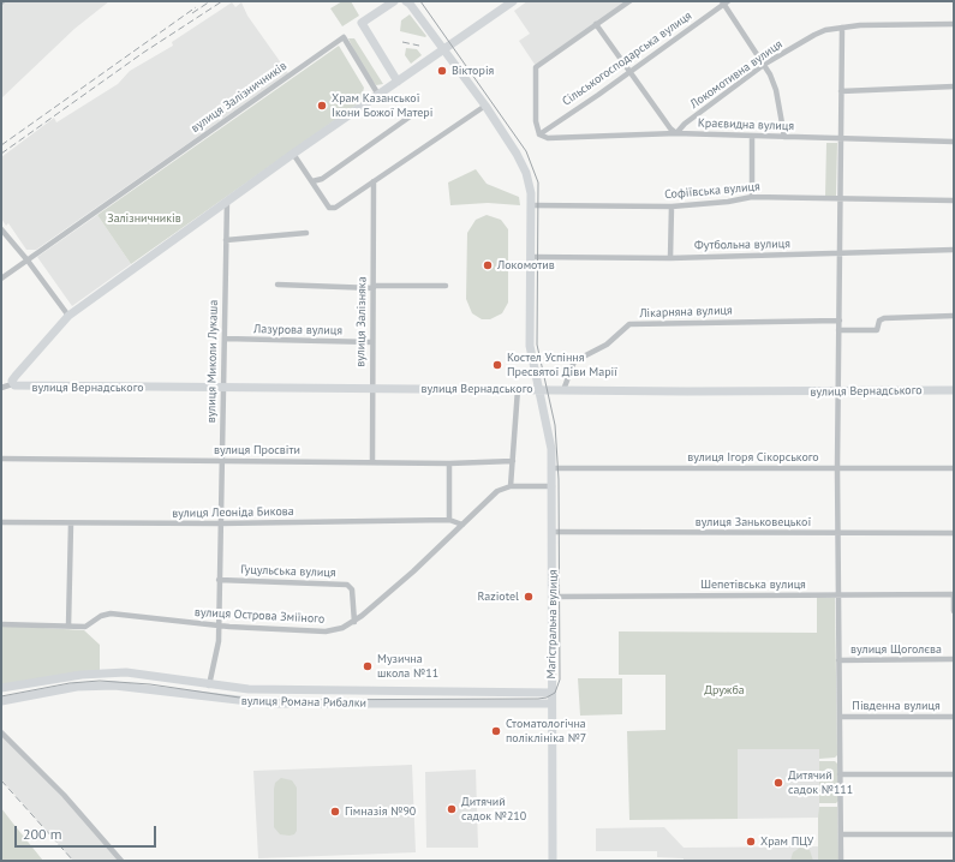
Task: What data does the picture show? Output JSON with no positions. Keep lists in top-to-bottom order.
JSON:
{
  "streets": {
    "main road": ["вулиця Вернадського", "Магістральна вулиця", "вулиця Романа Рибалки"],
    "street": [
      "Сільськогосподарська вулиця",
      "Локомотивна вулиця",
      "вулиця Залізничників",
      "Краєвидна вулиця",
      "Софіївська вулиця",
      "Футбольна вулиця",
      "Лікарняна вулиця",
      "вулиця Залізняка",
      "Лазурова вулиця",
      "вулиця Миколи Лукаша",
      "вулиця Просвіти",
      "вулиця Ігоря Сікорського",
      "вулиця Леоніда Бикова",
      "вулиця Заньковецької",
      "Гуцульська вулиця",
      "Шепетівська вулиця",
      "вулиця Острова Зміїного",
      "вулиця Щоголєва",
      "Південна вулиця"
    ]
  },
  "crossings": [
    ["Сільськогосподарська вулиця", "Краєвидна вулиця"],
    ["Локомотивна вулиця", "Краєвидна вулиця"],
    ["Софіївська вулиця", "Магістральна вулиця"],
    ["Футбольна вулиця", "Магістральна вулиця"],
    ["Лікарняна вулиця", "вулиця Вернадського"],
    ["вулиця Залізняка", "Лазурова вулиця"],
    ["вулиця Залізняка", "вулиця Вернадського"],
    ["вулиця Залізняка", "вулиця Просвіти"],
    ["Лазурова вулиця", "вулиця Миколи Лукаша"],
    ["вулиця Миколи Лукаша", "вулиця Вернадського"],
    ["вулиця Миколи Лукаша", "вулиця Просвіти"],
    ["вулиця Миколи Лукаша", "вулиця Леоніда Бикова"],
    ["вулиця Миколи Лукаша", "Гуцульська вулиця"],
    ["вулиця Миколи Лукаша", "вулиця Острова Зміїного"],
    ["вулиця Миколи Лукаша", "вулиця Романа Рибалки"],
    ["вулиця Вернадського", "Магістральна вулиця"],
    ["вулиця Ігоря Сікорського", "Магістральна вулиця"],
    ["вулиця Леоніда Бикова", "вулиця Острова Зміїного"],
    ["вулиця Заньковецької", "Магістральна вулиця"],
    ["Гуцульська вулиця", "вулиця Острова Зміїного"],
    ["Шепетівська вулиця", "Магістральна вулиця"],
    ["Магістральна вулиця", "вулиця Романа Рибалки"]
  ],
  "parks": ["Залізничників", "Дружба"],
  "places": [
    "Вікторія",
    "Храм Казанської Ікони Божої Матері",
    "Локомотив",
    "Костел Успіння Пресвятої Діви Марії",
    "Raziotel",
    "Музична школа №11",
    "Стоматологічна поліклініка №7",
    "Дитячий садок №111",
    "Дитячий садок №210",
    "Гімназія №90",
    "Храм ПЦУ"
  ],
  "scale_bar": "200 m"
}
